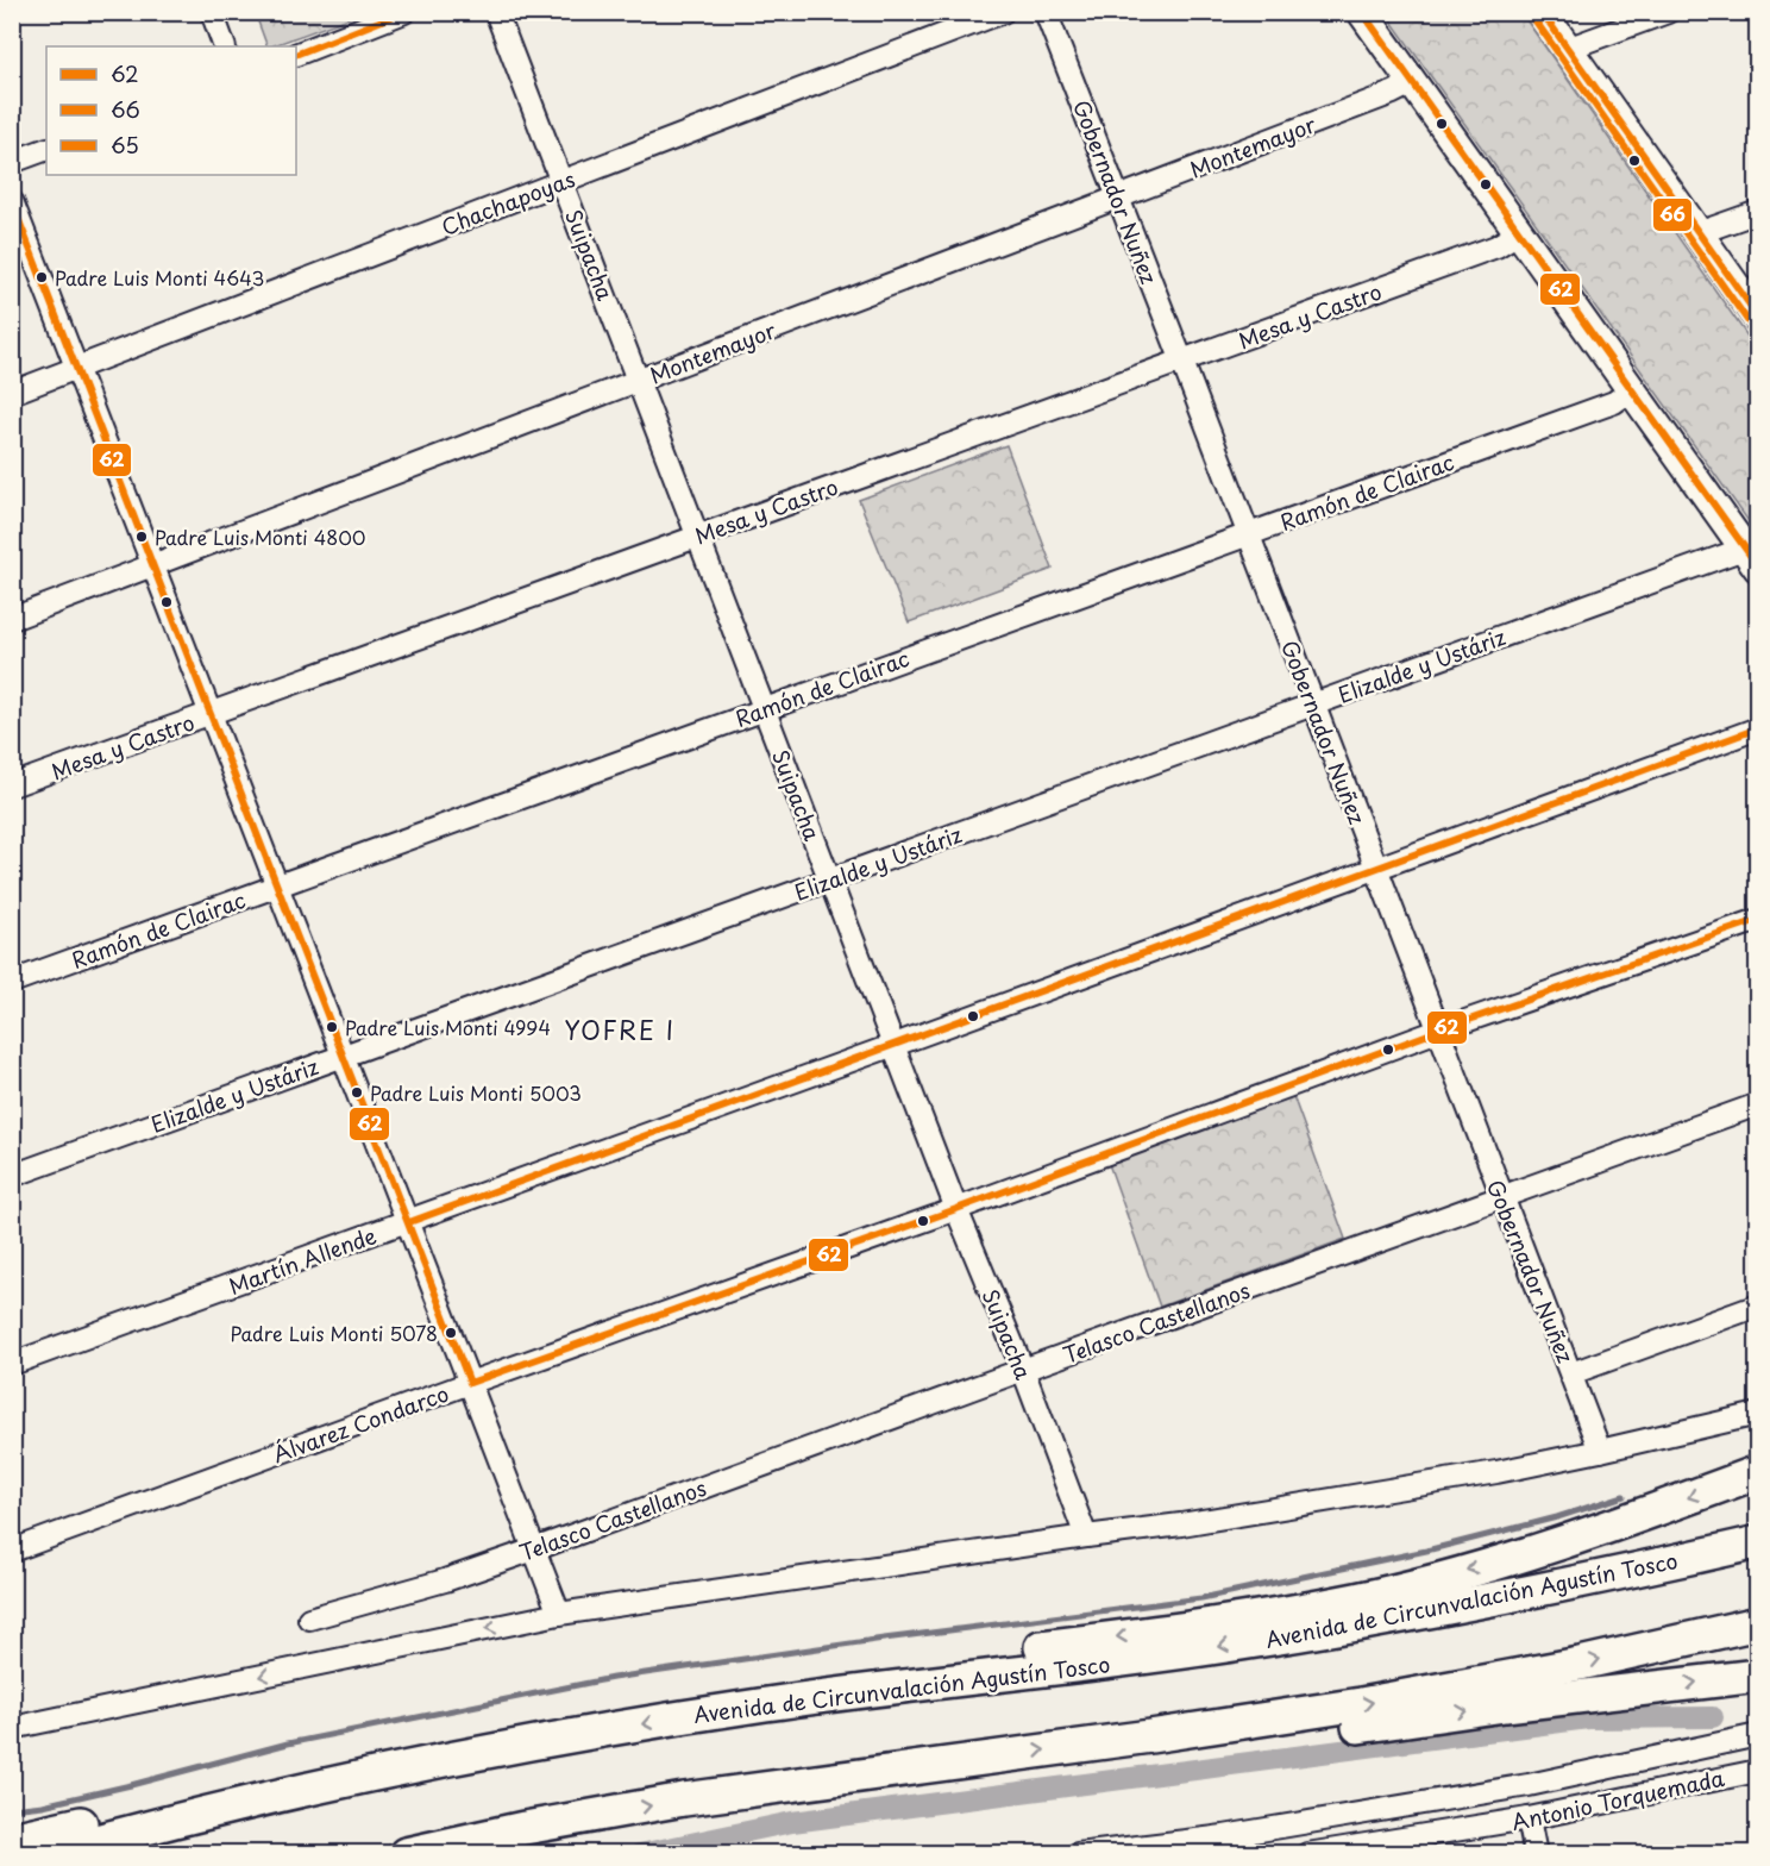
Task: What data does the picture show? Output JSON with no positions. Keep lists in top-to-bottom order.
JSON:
{
  "streets": {
    "highway": ["Avenida de Circunvalación Agustín Tosco"],
    "street": [
      "Montemayor",
      "Gobernador Nuñez",
      "Chachapoyas",
      "Suipacha",
      "Mesa y Castro",
      "Ramón de Clairac",
      "Elizalde y Ustáriz",
      "Martín Allende",
      "Telasco Castellanos",
      "Álvarez Condarco",
      "Antonio Torquemada"
    ]
  },
  "crossings": [
    ["Montemayor", "Gobernador Nuñez"],
    ["Montemayor", "Suipacha"],
    ["Gobernador Nuñez", "Mesa y Castro"],
    ["Gobernador Nuñez", "Ramón de Clairac"],
    ["Gobernador Nuñez", "Elizalde y Ustáriz"],
    ["Gobernador Nuñez", "Martín Allende"],
    ["Gobernador Nuñez", "Telasco Castellanos"],
    ["Gobernador Nuñez", "Álvarez Condarco"],
    ["Chachapoyas", "Suipacha"],
    ["Suipacha", "Mesa y Castro"],
    ["Suipacha", "Ramón de Clairac"],
    ["Suipacha", "Elizalde y Ustáriz"],
    ["Suipacha", "Martín Allende"],
    ["Suipacha", "Telasco Castellanos"],
    ["Suipacha", "Álvarez Condarco"]
  ],
  "districts": ["YOFRE I"],
  "places": [
    "Padre Luis Monti 4643",
    "Padre Luis Monti 4800",
    "Padre Luis Monti 4994",
    "Padre Luis Monti 5003",
    "Padre Luis Monti 5078"
  ],
  "lines": ["transit line 62", "transit line 65", "transit line 66"],
  "legend": ["62", "66", "65"]
}
